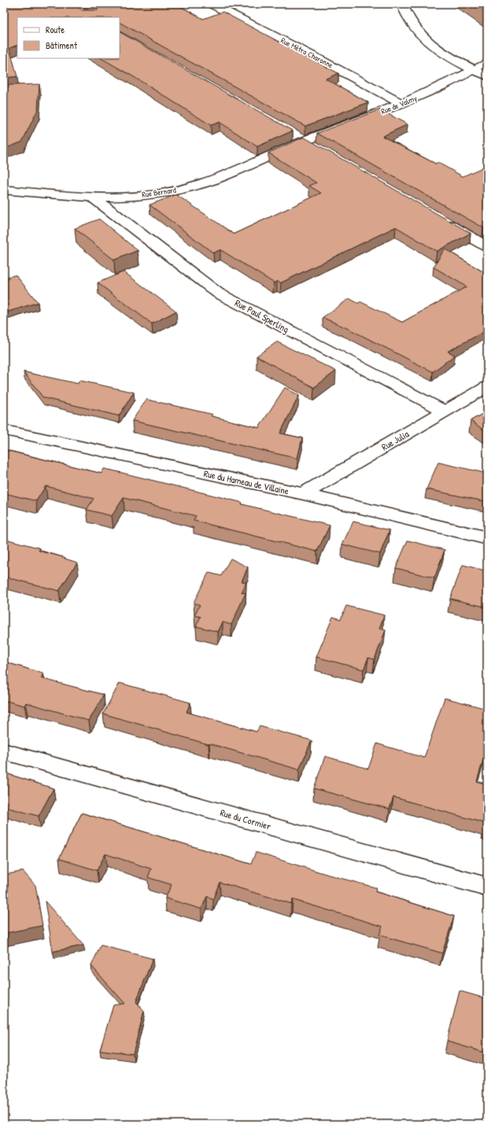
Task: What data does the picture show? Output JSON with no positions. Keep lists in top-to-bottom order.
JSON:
{
  "streets": {
    "street": [
      "Rue Métro Charonne",
      "Rue de Valmy",
      "Rue Bernard",
      "Rue Paul Sperling",
      "Rue Julia",
      "Rue du Hameau de Villaine",
      "Rue du Cormier"
    ]
  },
  "crossings": [
    ["Rue Métro Charonne", "Rue de Valmy"],
    ["Rue de Valmy", "Rue Bernard"],
    ["Rue Bernard", "Rue Paul Sperling"],
    ["Rue Paul Sperling", "Rue Julia"],
    ["Rue Julia", "Rue du Hameau de Villaine"]
  ],
  "legend": ["Route", "Bâtiment"]
}
